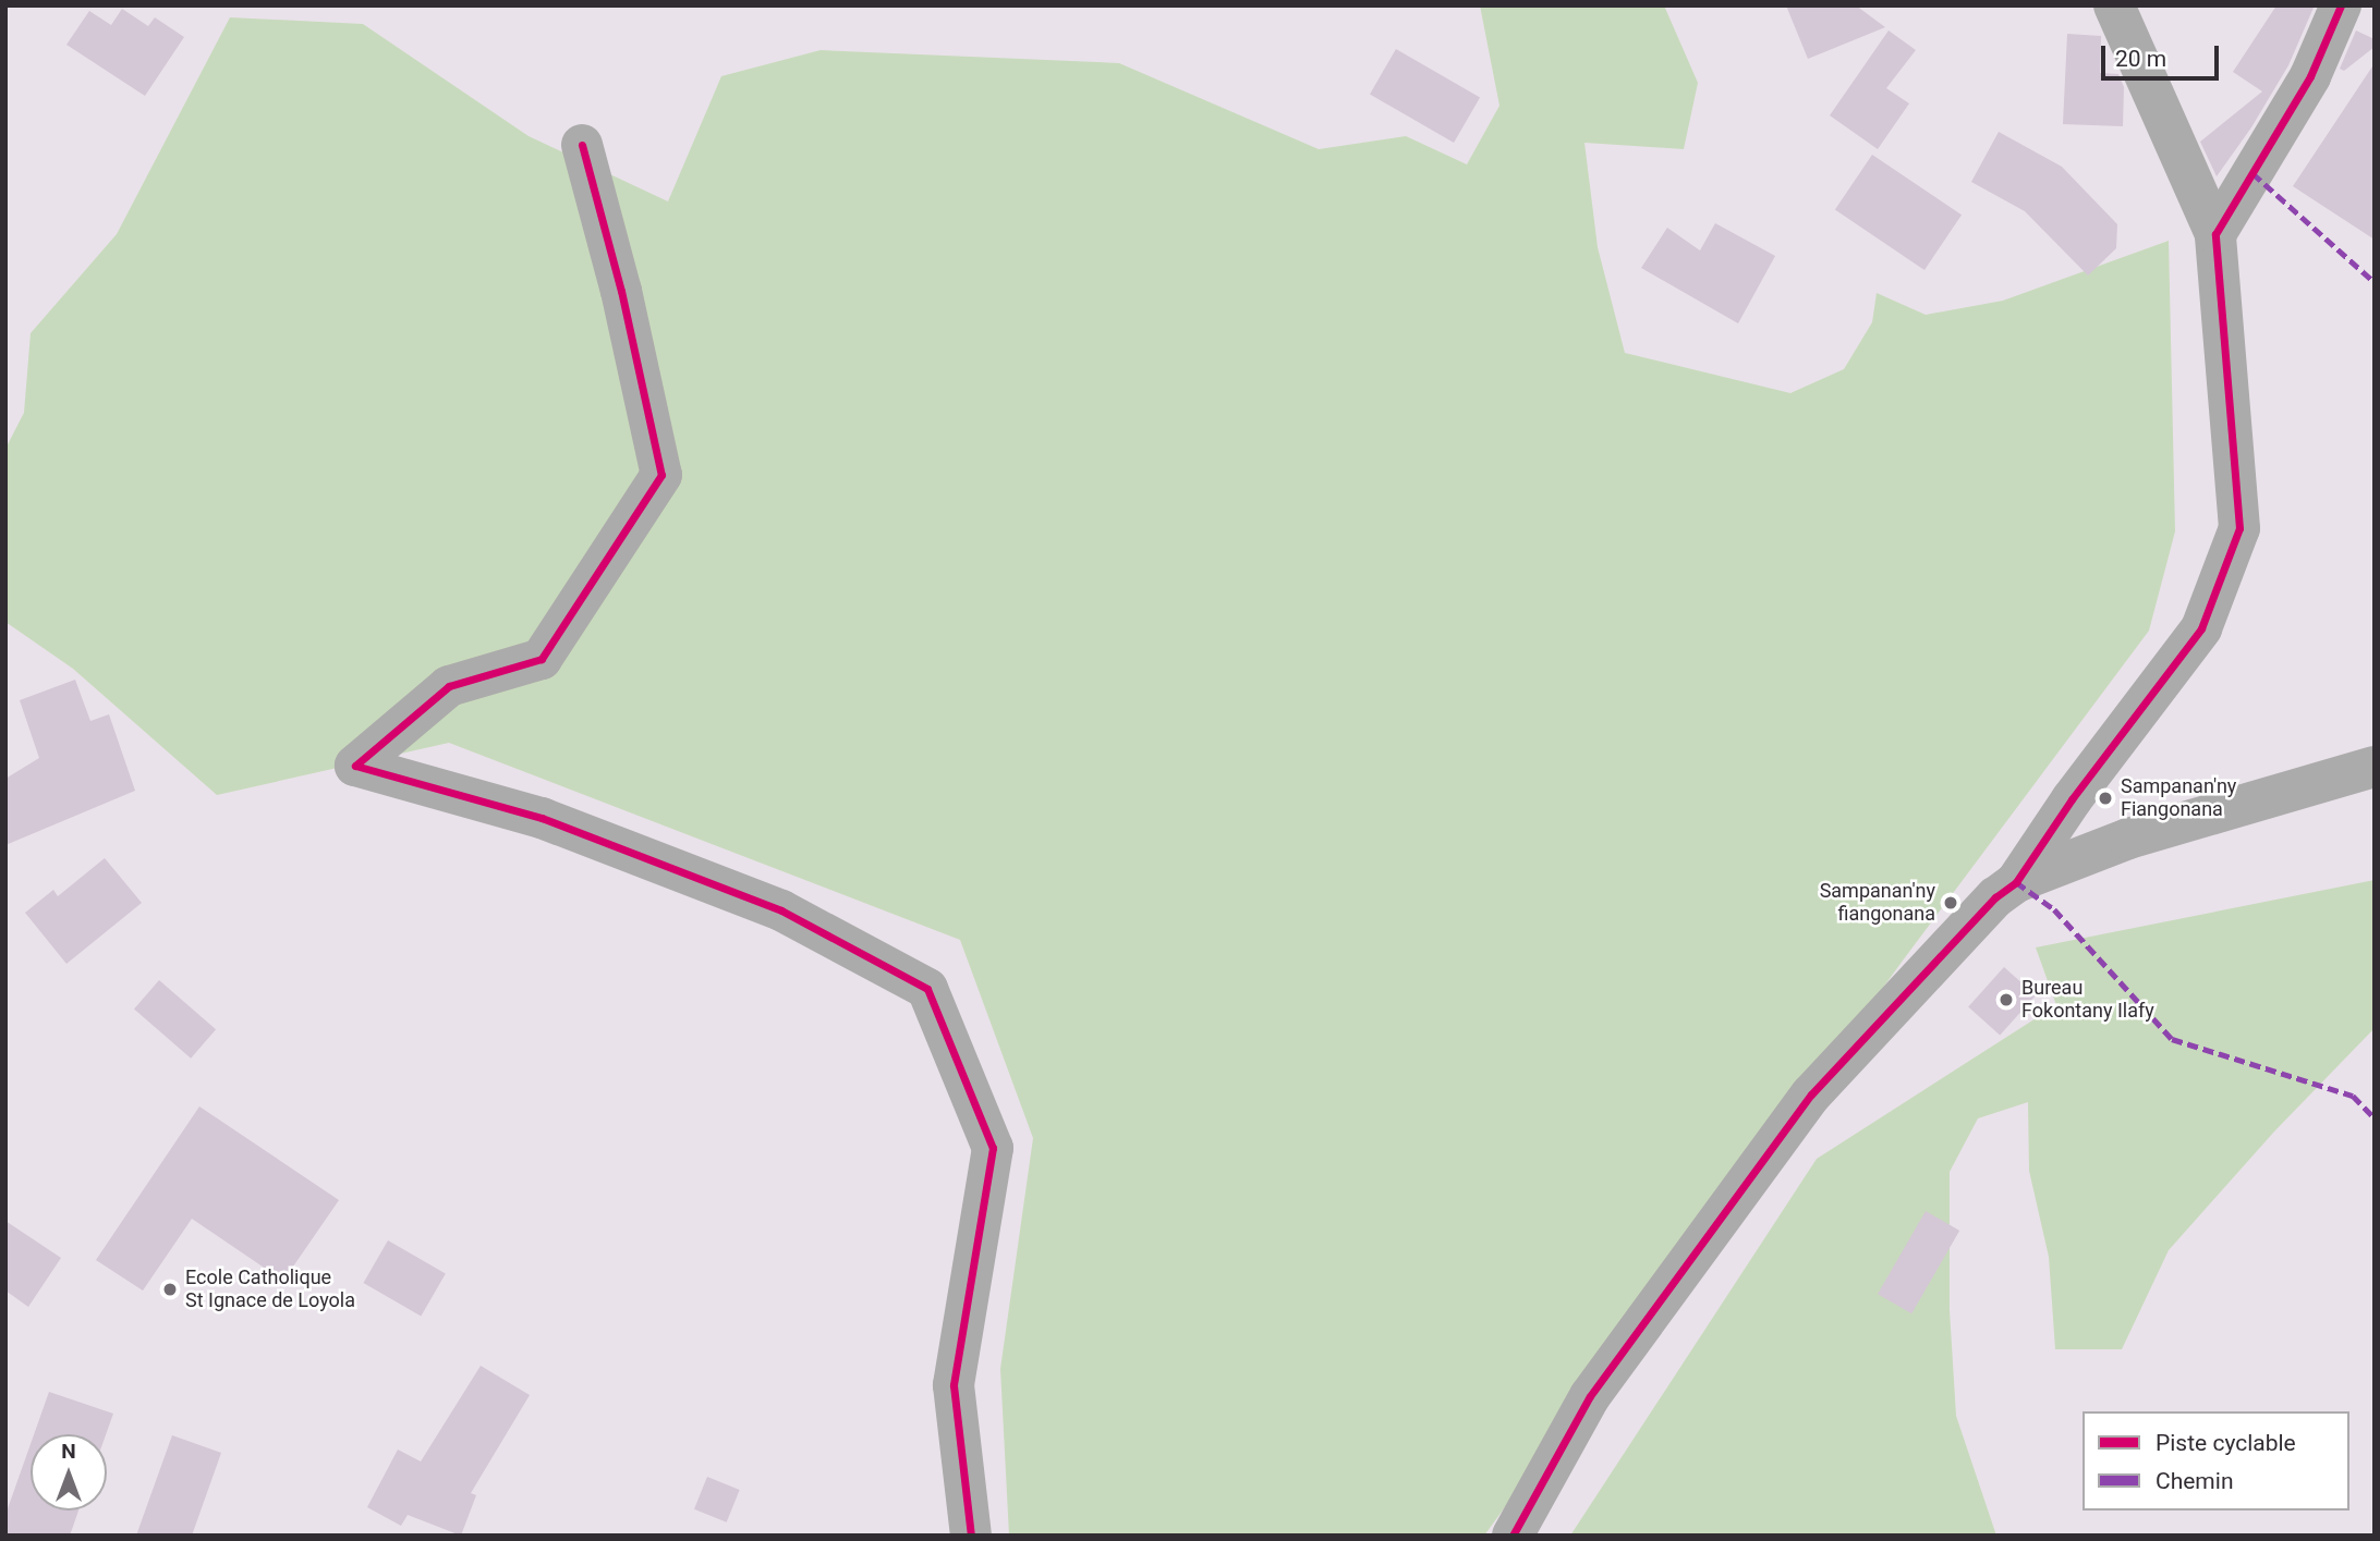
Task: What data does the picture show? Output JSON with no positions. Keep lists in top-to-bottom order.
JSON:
{
  "places": [
    "Sampanan'ny Fiangonana",
    "Sampanan'ny fiangonana",
    "Bureau Fokontany Ilafy",
    "Ecole Catholique St Ignace de Loyola"
  ],
  "legend": ["Piste cyclable", "Chemin"],
  "scale_bar": "20 m",
  "north": "top"
}
